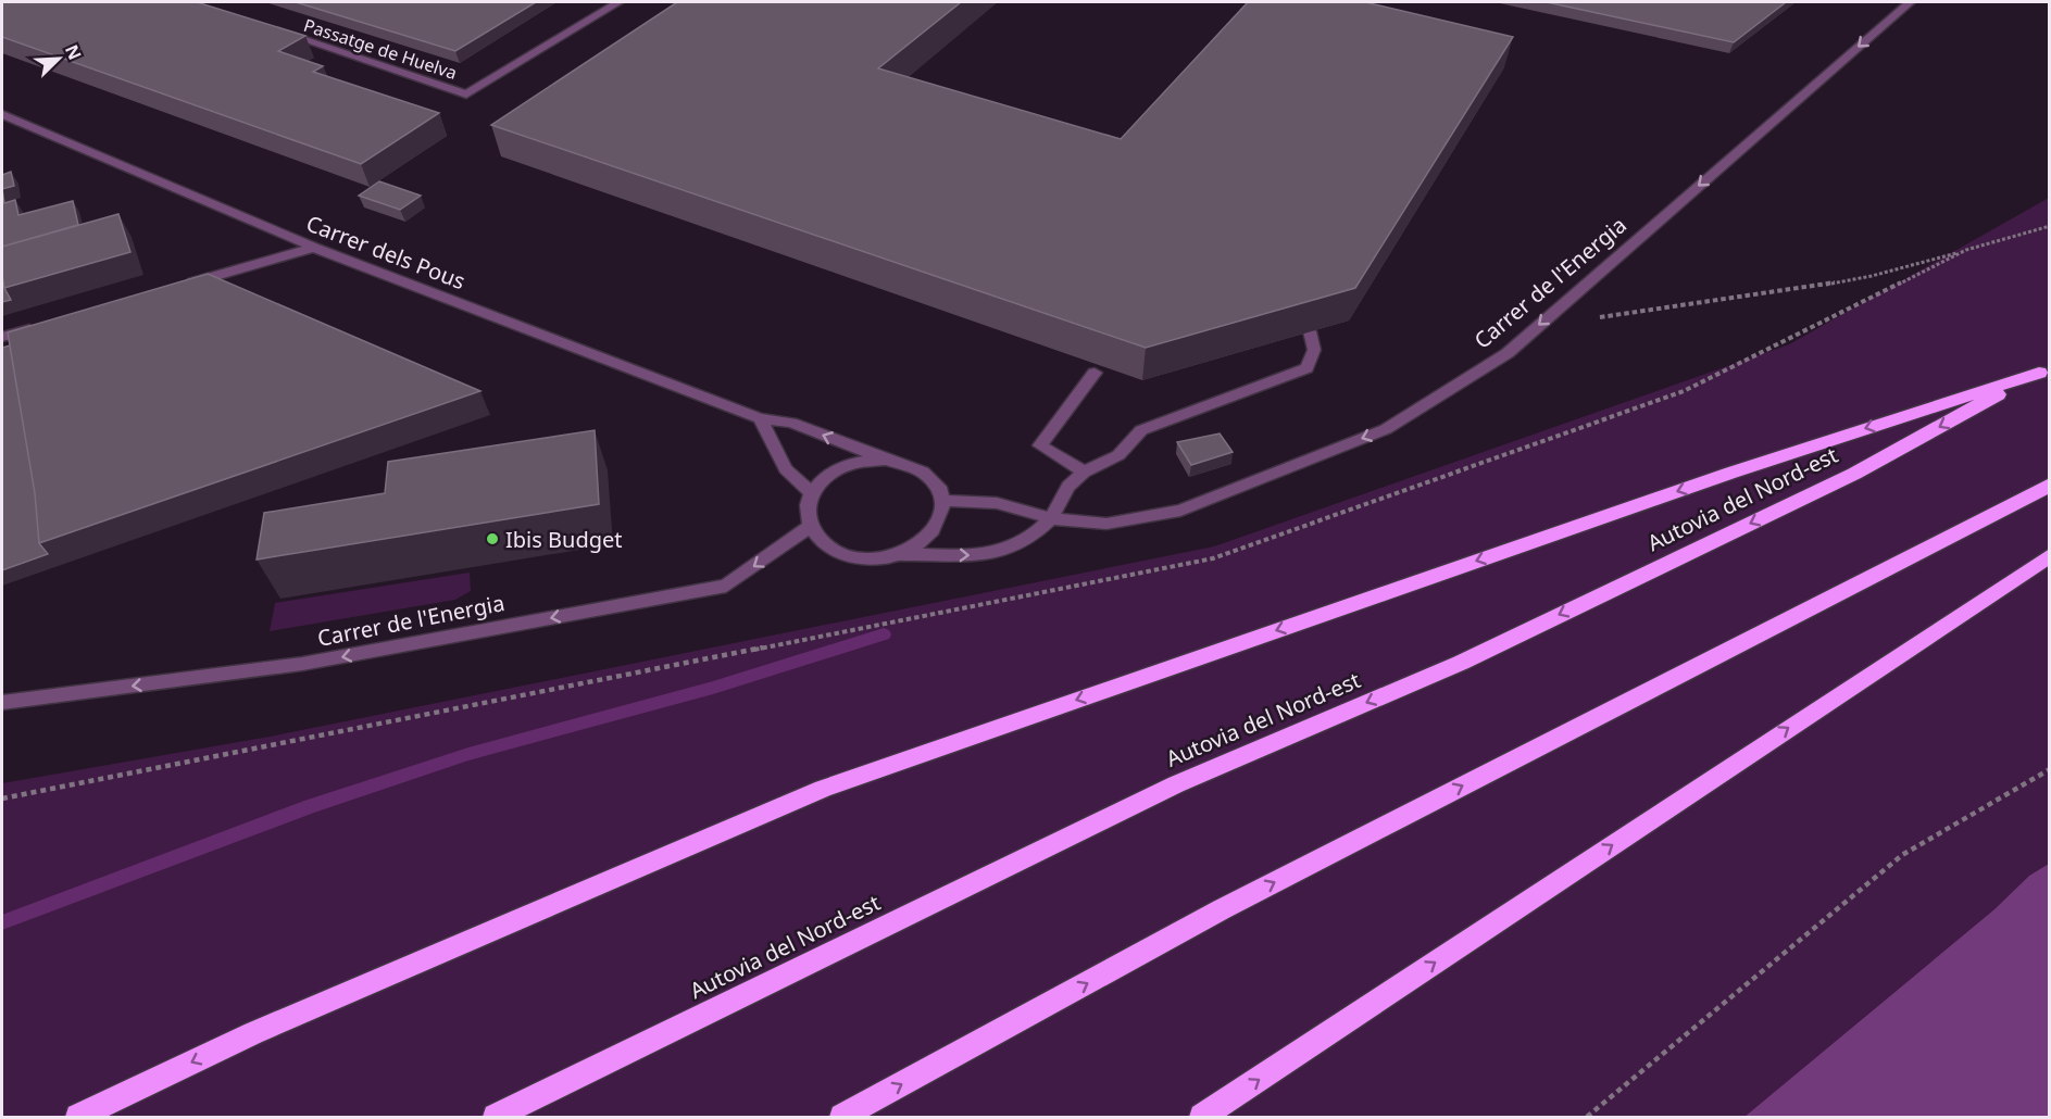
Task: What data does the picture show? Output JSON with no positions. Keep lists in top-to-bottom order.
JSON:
{
  "streets": {
    "highway": ["Autovia del Nord-est"],
    "street": ["Passatge de Huelva", "Carrer dels Pous", "Carrer de l'Energia"]
  },
  "crossings": [
    ["Carrer dels Pous", "Carrer de l'Energia"]
  ],
  "one_way": ["Carrer de l'Energia"],
  "places": ["Ibis Budget"],
  "north": "top right"
}
